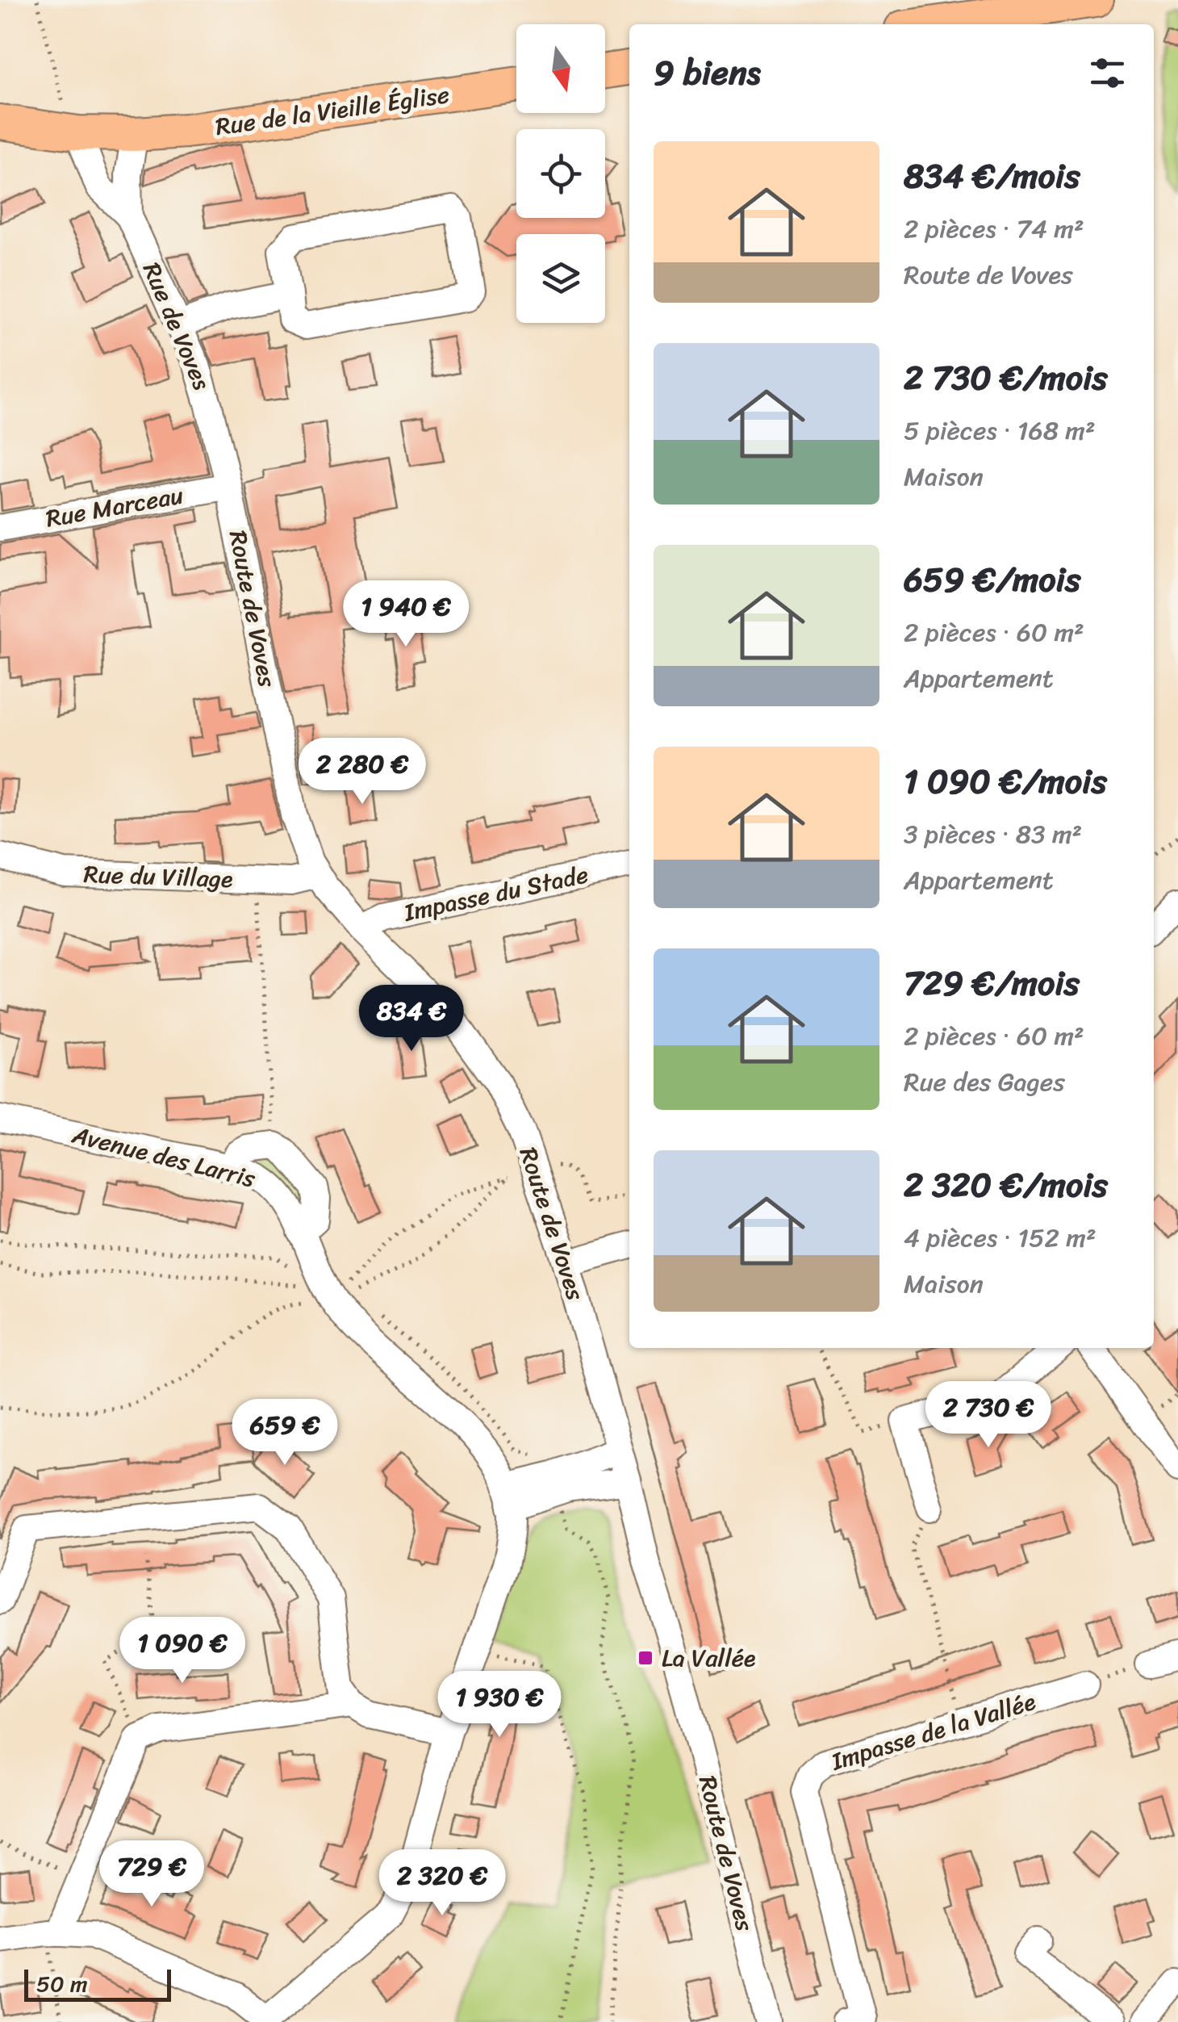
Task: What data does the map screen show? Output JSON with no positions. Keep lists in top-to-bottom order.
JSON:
{
  "streets": {
    "main road": ["Rue de la Vieille Église"],
    "street": [
      "Rue de Voves",
      "Rue Marceau",
      "Route de Voves",
      "Rue du Village",
      "Impasse du Stade",
      "Avenue des Larris",
      "Impasse de la Vallée"
    ]
  },
  "crossings": [
    ["Rue de la Vieille Église", "Rue de Voves"],
    ["Rue de Voves", "Rue Marceau"],
    ["Rue de Voves", "Route de Voves"],
    ["Rue Marceau", "Route de Voves"],
    ["Route de Voves", "Rue du Village"],
    ["Route de Voves", "Impasse du Stade"]
  ],
  "places": {
    "transit": ["La Vallée"]
  },
  "scale_bar": "50 m",
  "north": "bottom",
  "page": {
    "heading": "9 biens",
    "list": [
      {
        "name": "834 €/mois",
        "note": "2 pièces · 74 m² · Route de Voves"
      },
      {
        "name": "2 730 €/mois",
        "note": "5 pièces · 168 m² · Maison"
      },
      {
        "name": "659 €/mois",
        "note": "2 pièces · 60 m² · Appartement"
      },
      {
        "name": "1 090 €/mois",
        "note": "3 pièces · 83 m² · Appartement"
      },
      {
        "name": "729 €/mois",
        "note": "2 pièces · 60 m² · Rue des Gages"
      },
      {
        "name": "2 320 €/mois",
        "note": "4 pièces · 152 m² · Maison"
      }
    ],
    "price": [
      "1 940 €",
      "2 280 €",
      "834 €",
      "2 730 €",
      "659 €",
      "1 090 €",
      "1 930 €",
      "729 €",
      "2 320 €"
    ],
    "scale": "50 m"
  }
}
